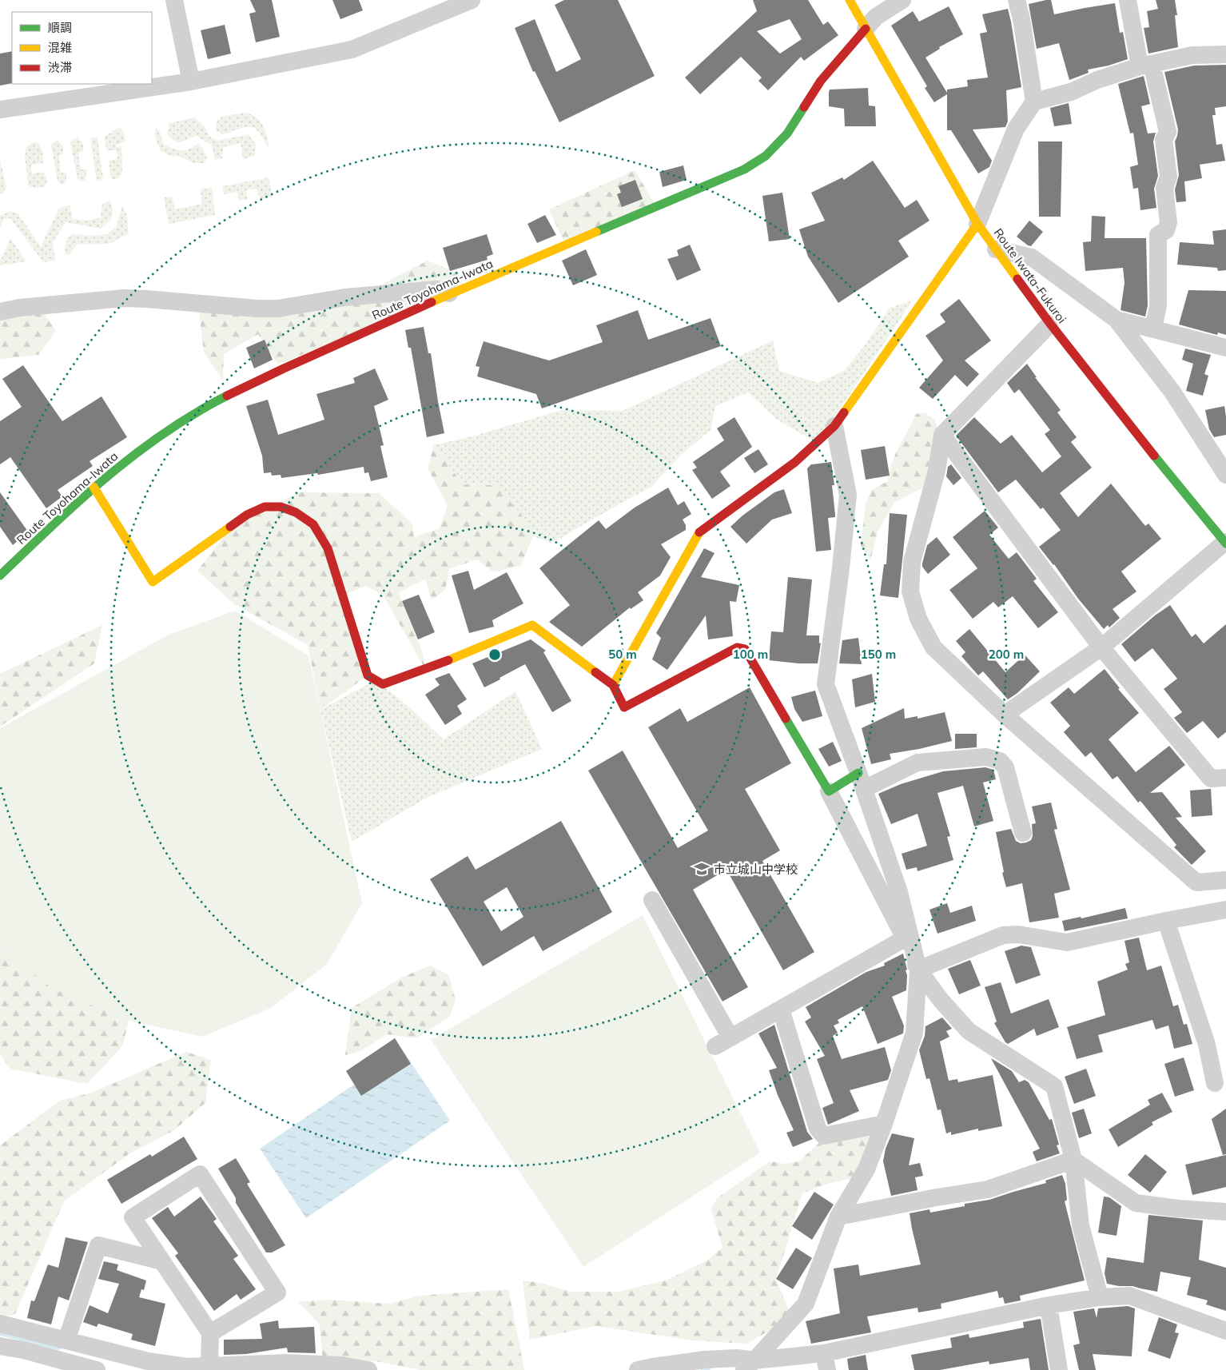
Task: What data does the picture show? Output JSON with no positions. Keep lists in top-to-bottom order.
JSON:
{
  "streets": {
    "main road": ["Route Iwata-Fukuroi", "Route Toyohama-Iwata"]
  },
  "crossings": [
    ["Route Iwata-Fukuroi", "Route Toyohama-Iwata"]
  ],
  "places": {
    "school or university": ["市立城山中学校"]
  },
  "legend": ["順調", "混雑", "渋滞"],
  "rings": [
    "50 m",
    "100 m",
    "150 m",
    "200 m"
  ]
}
